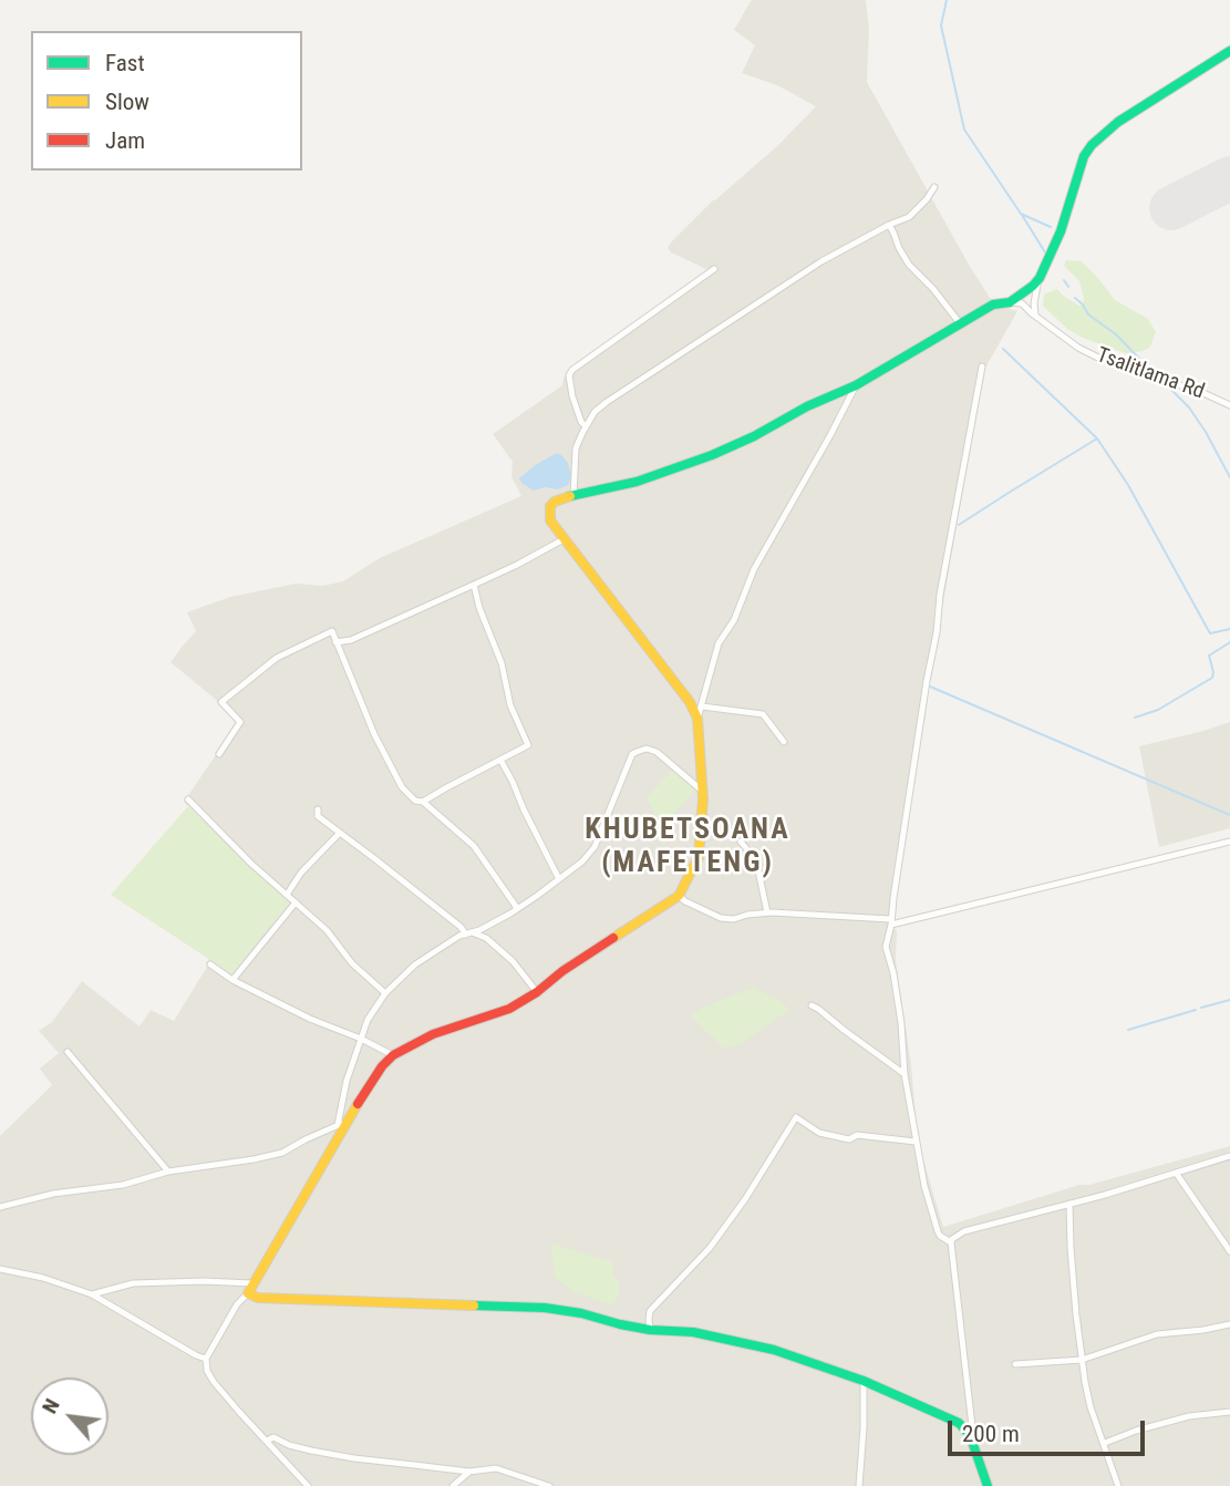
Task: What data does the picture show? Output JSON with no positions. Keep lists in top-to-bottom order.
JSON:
{
  "streets": {
    "street": ["Tsalitlama Rd"]
  },
  "districts": ["KHUBETSOANA (MAFETENG)"],
  "legend": ["Fast", "Slow", "Jam"],
  "scale_bar": "200 m",
  "north": "top left"
}
